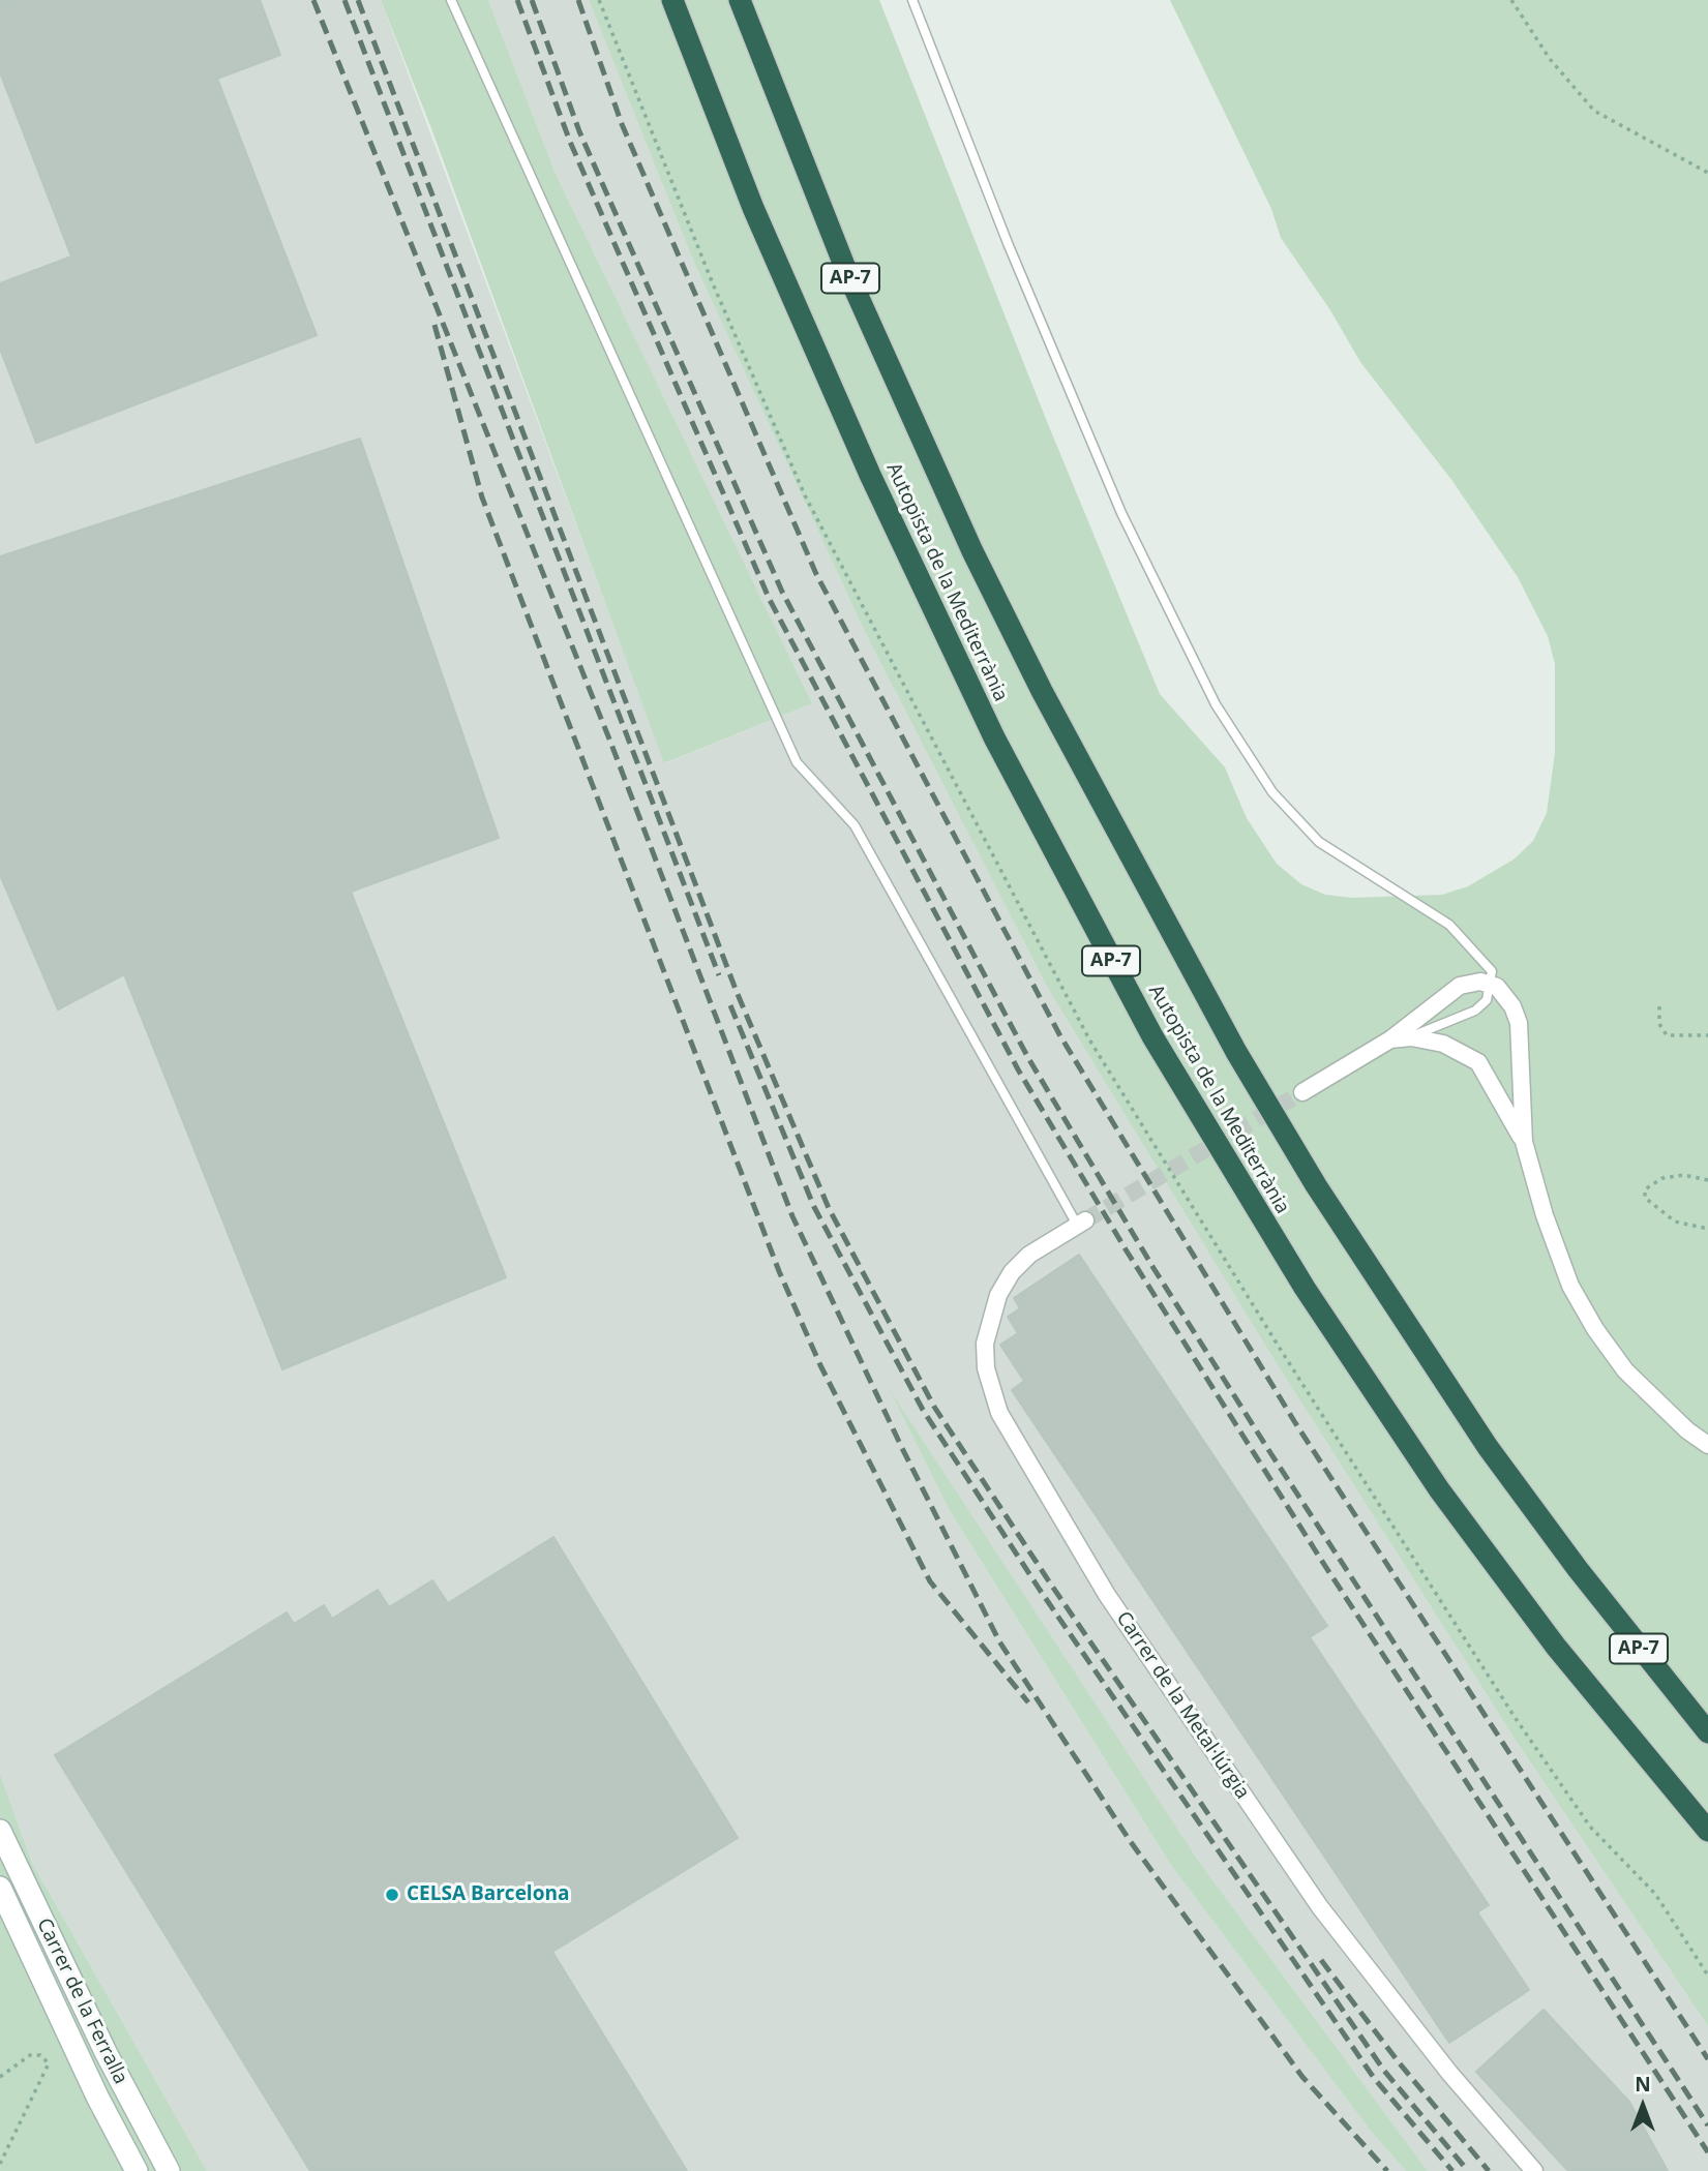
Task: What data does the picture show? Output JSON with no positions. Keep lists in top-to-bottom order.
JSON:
{
  "streets": {
    "highway": ["AP-7", "Autopista de la Mediterrània"],
    "street": ["Carrer de la Metal·lúrgia", "Carrer de la Ferralla"]
  },
  "places": ["CELSA Barcelona"],
  "north": "top"
}
